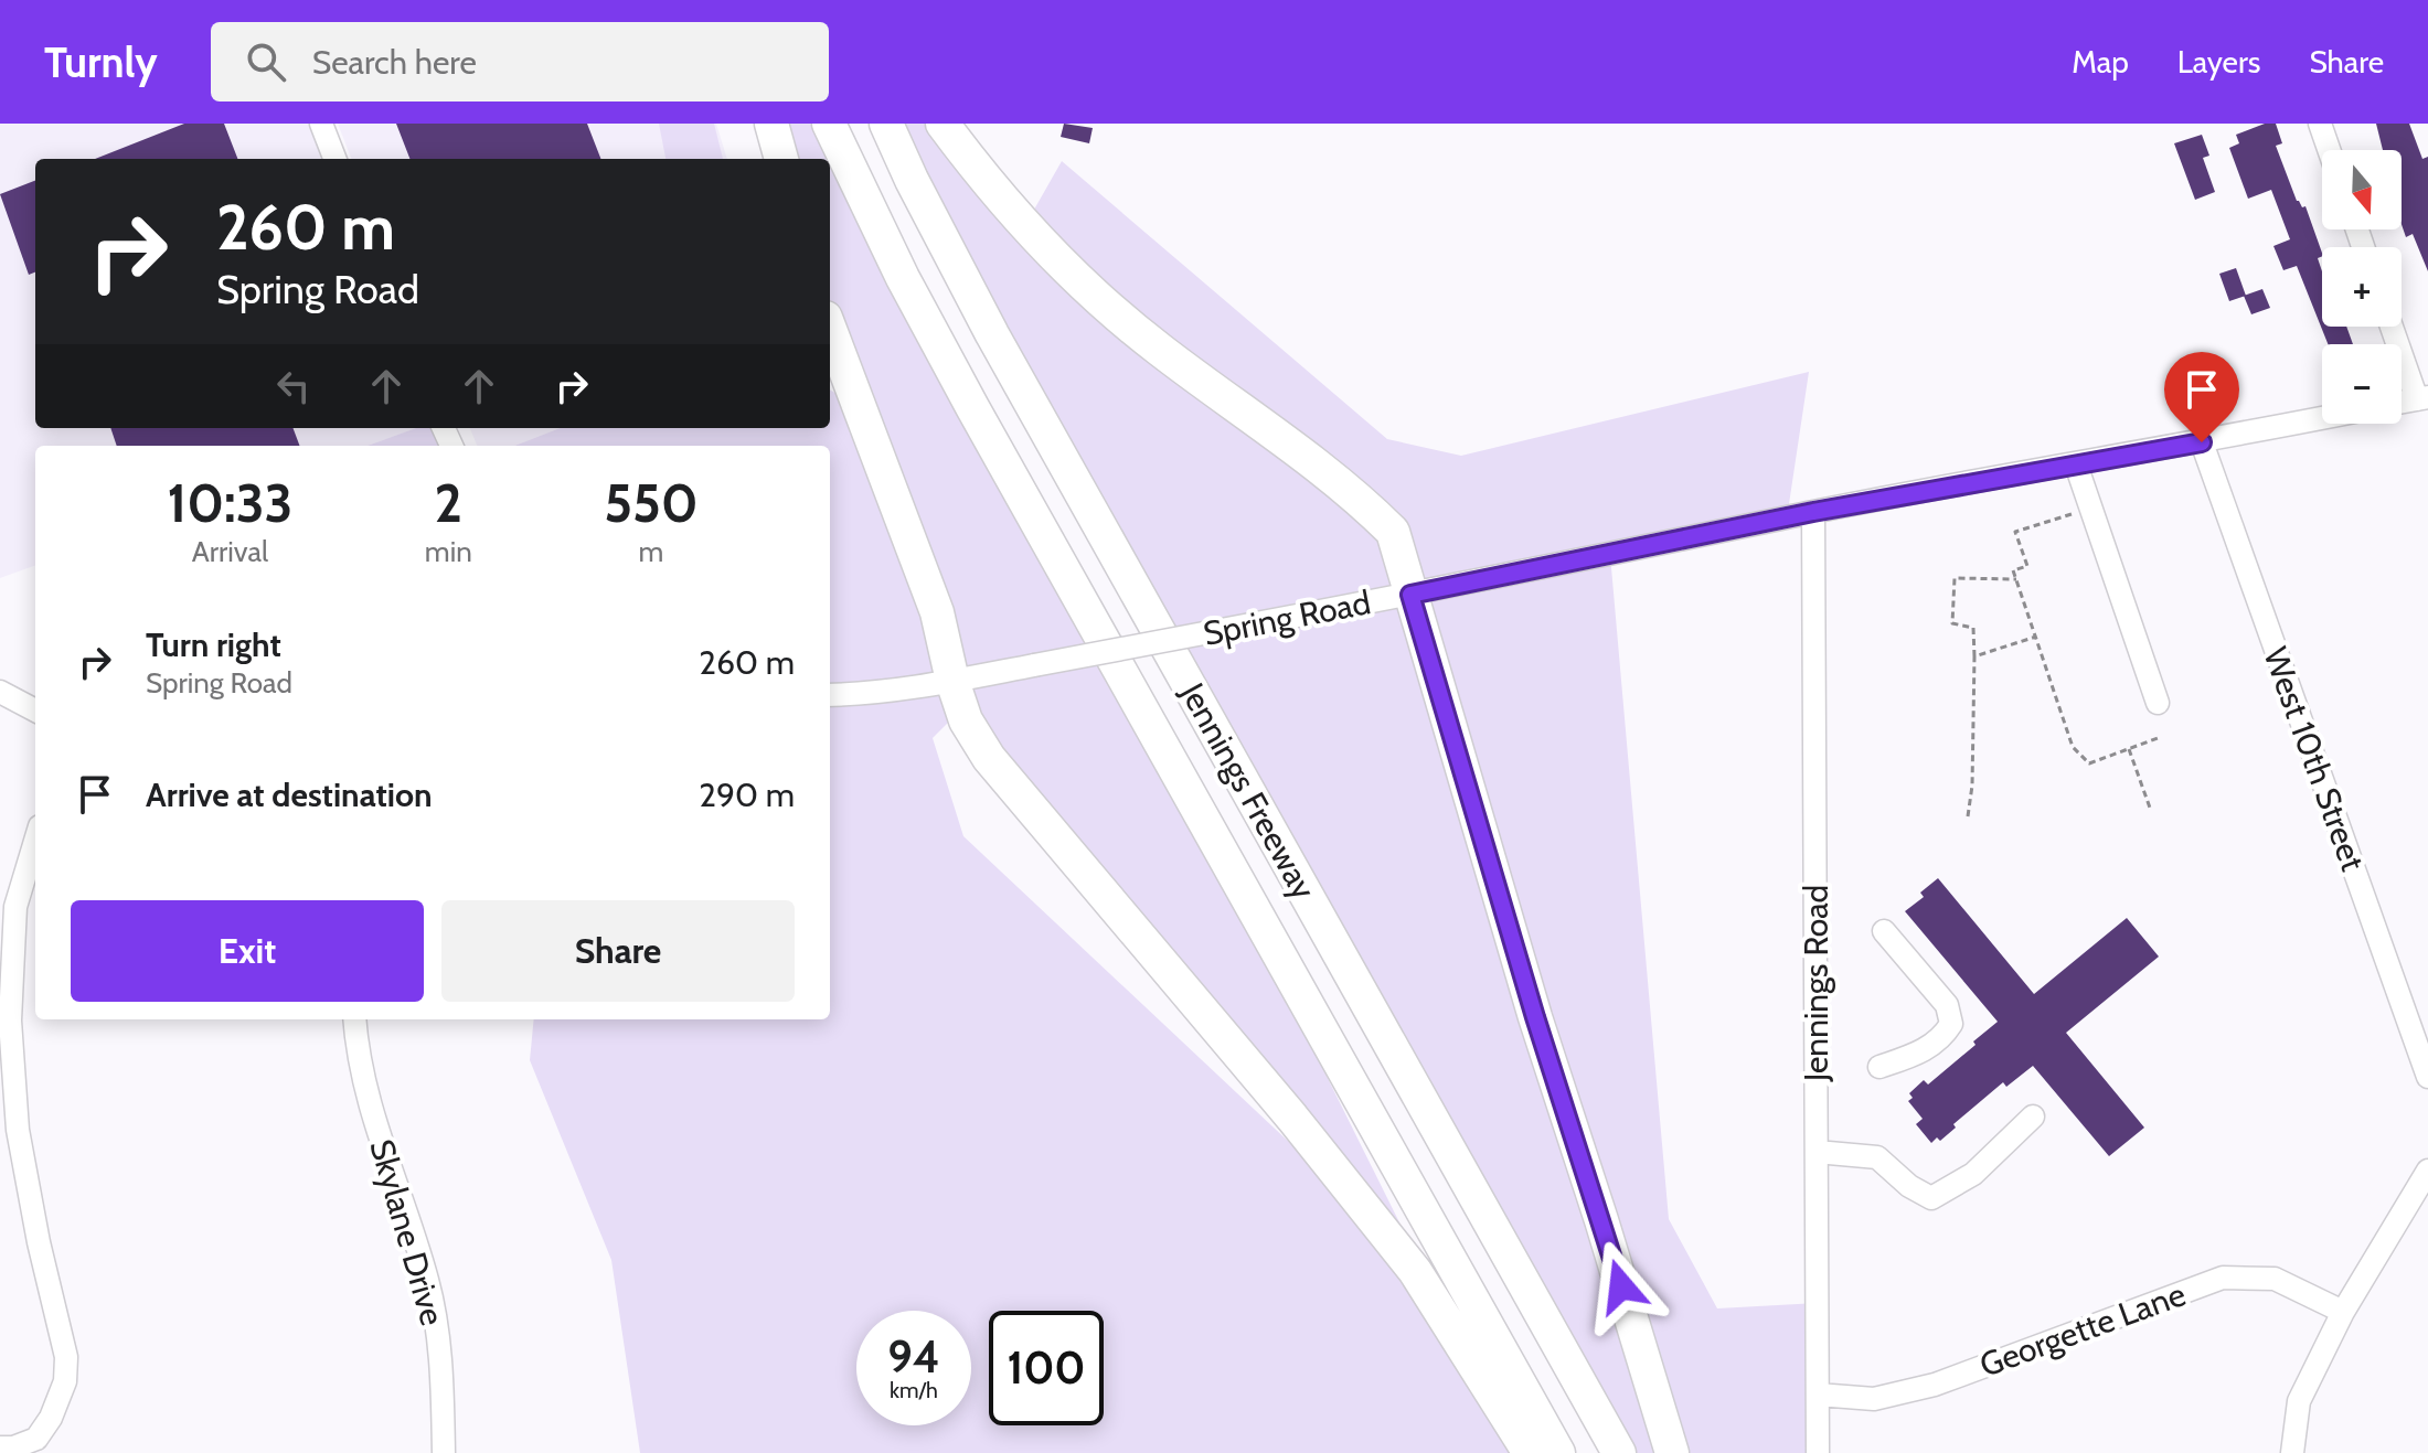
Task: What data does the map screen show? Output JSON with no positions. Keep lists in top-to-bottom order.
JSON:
{
  "streets": {
    "highway": ["Jennings Freeway"],
    "street": [
      "Spring Road",
      "West 10th Street",
      "Jennings Road",
      "Skylane Drive",
      "Georgette Lane"
    ]
  },
  "crossings": [
    ["Spring Road", "West 10th Street"],
    ["Spring Road", "Jennings Road"],
    ["Jennings Road", "Georgette Lane"]
  ],
  "north": "bottom",
  "page": {
    "header": "Turnly",
    "search": "Search here",
    "nav": ["Map", "Layers", "Share"],
    "map_buttons": ["+", "−"],
    "turn": ["260 m", "Spring Road"],
    "eta": [
      "10:33",
      "Arrival",
      "2",
      "min",
      "550",
      "m"
    ],
    "list": [
      {
        "name": "Turn right",
        "note": "Spring Road",
        "value": "260 m"
      },
      {
        "name": "Arrive at destination",
        "value": "290 m"
      }
    ],
    "buttons": ["Exit", "Share"],
    "speed": "94 km/h",
    "limit": "100"
  }
}
